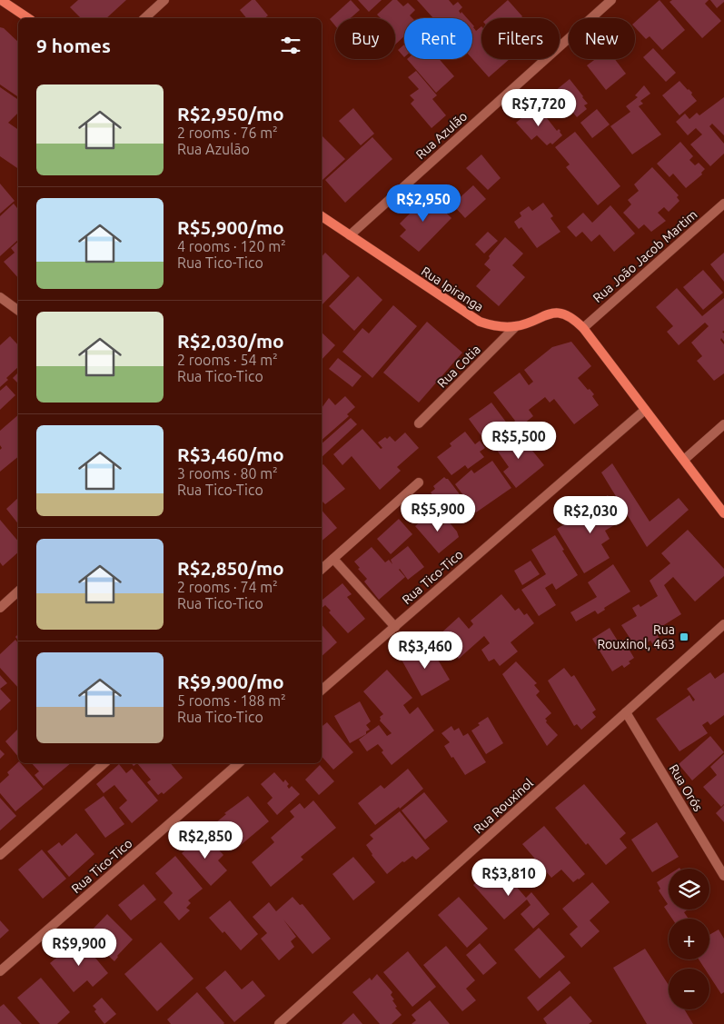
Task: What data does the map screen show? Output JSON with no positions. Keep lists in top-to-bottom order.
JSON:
{
  "streets": {
    "street": [
      "Rua Azulão",
      "Rua João Jacob Martim",
      "Rua Ipiranga",
      "Rua Cotia",
      "Rua Tico-Tico",
      "Rua Orós",
      "Rua Rouxinol"
    ]
  },
  "crossings": [
    ["Rua Azulão", "Rua Ipiranga"],
    ["Rua João Jacob Martim", "Rua Ipiranga"],
    ["Rua Ipiranga", "Rua Cotia"],
    ["Rua Ipiranga", "Rua Tico-Tico"],
    ["Rua Orós", "Rua Rouxinol"]
  ],
  "places": {
    "transit": ["Rua Rouxinol, 463"]
  },
  "page": {
    "chip": [
      "Buy",
      "Rent",
      "Filters",
      "New"
    ],
    "heading": "9 homes",
    "list": [
      {
        "name": "R$2,950/mo",
        "note": "2 rooms · 76 m² · Rua Azulão"
      },
      {
        "name": "R$5,900/mo",
        "note": "4 rooms · 120 m² · Rua Tico-Tico"
      },
      {
        "name": "R$2,030/mo",
        "note": "2 rooms · 54 m² · Rua Tico-Tico"
      },
      {
        "name": "R$3,460/mo",
        "note": "3 rooms · 80 m² · Rua Tico-Tico"
      },
      {
        "name": "R$2,850/mo",
        "note": "2 rooms · 74 m² · Rua Tico-Tico"
      },
      {
        "name": "R$9,900/mo",
        "note": "5 rooms · 188 m² · Rua Tico-Tico"
      }
    ],
    "price": [
      "R$7,720",
      "R$2,950",
      "R$5,500",
      "R$5,900",
      "R$2,030",
      "R$3,460",
      "R$2,850",
      "R$3,810",
      "R$9,900"
    ],
    "map_buttons": ["+", "−"]
  }
}
